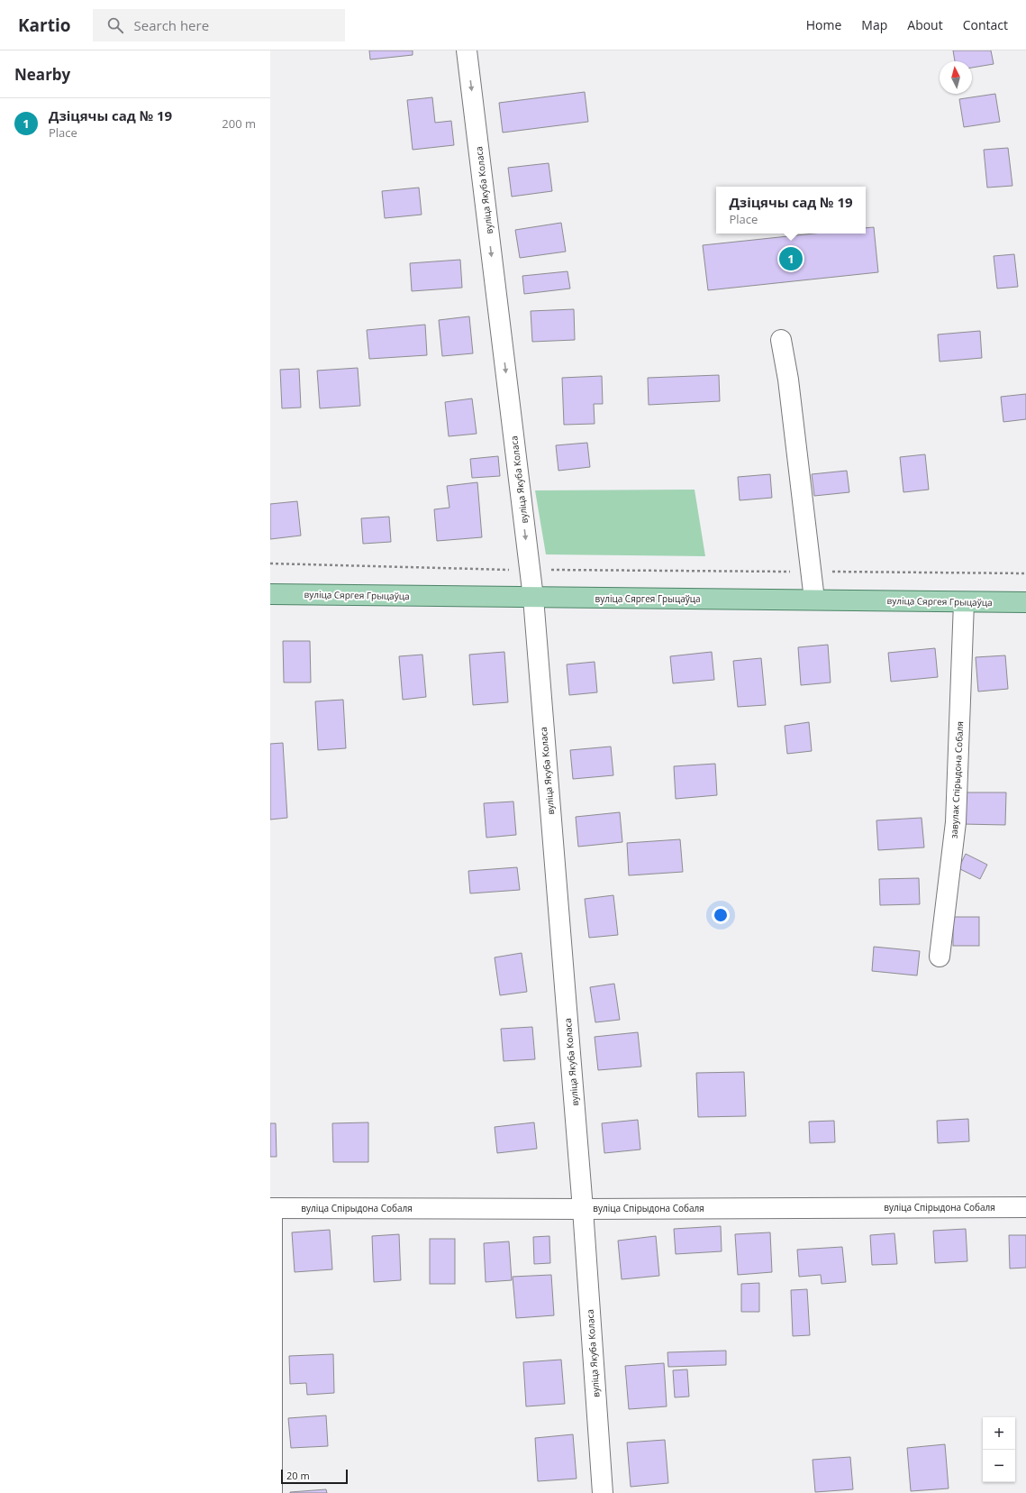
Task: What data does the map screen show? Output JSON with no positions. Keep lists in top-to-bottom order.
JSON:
{
  "streets": {
    "main road": ["вуліца Сяргея Грыцаўца"],
    "street": ["вуліца Якуба Коласа", "завулак Спірыдона Собаля", "вуліца Спірыдона Собаля"]
  },
  "crossings": [
    ["вуліца Якуба Коласа", "вуліца Сяргея Грыцаўца"],
    ["вуліца Якуба Коласа", "вуліца Спірыдона Собаля"],
    ["вуліца Сяргея Грыцаўца", "завулак Спірыдона Собаля"]
  ],
  "one_way": ["вуліца Якуба Коласа"],
  "scale_bar": "20 m",
  "north": "top",
  "page": {
    "header": "Kartio",
    "search": "Search here",
    "nav": [
      "Home",
      "Map",
      "About",
      "Contact"
    ],
    "heading": "Nearby",
    "list": [
      {
        "mark": "1",
        "name": "Дзіцячы сад № 19",
        "note": "Place",
        "value": "200 m"
      }
    ],
    "popup": ["Дзіцячы сад № 19", "Place"],
    "pins": "1",
    "map_buttons": ["+", "−"],
    "scale": "20 m"
  }
}
